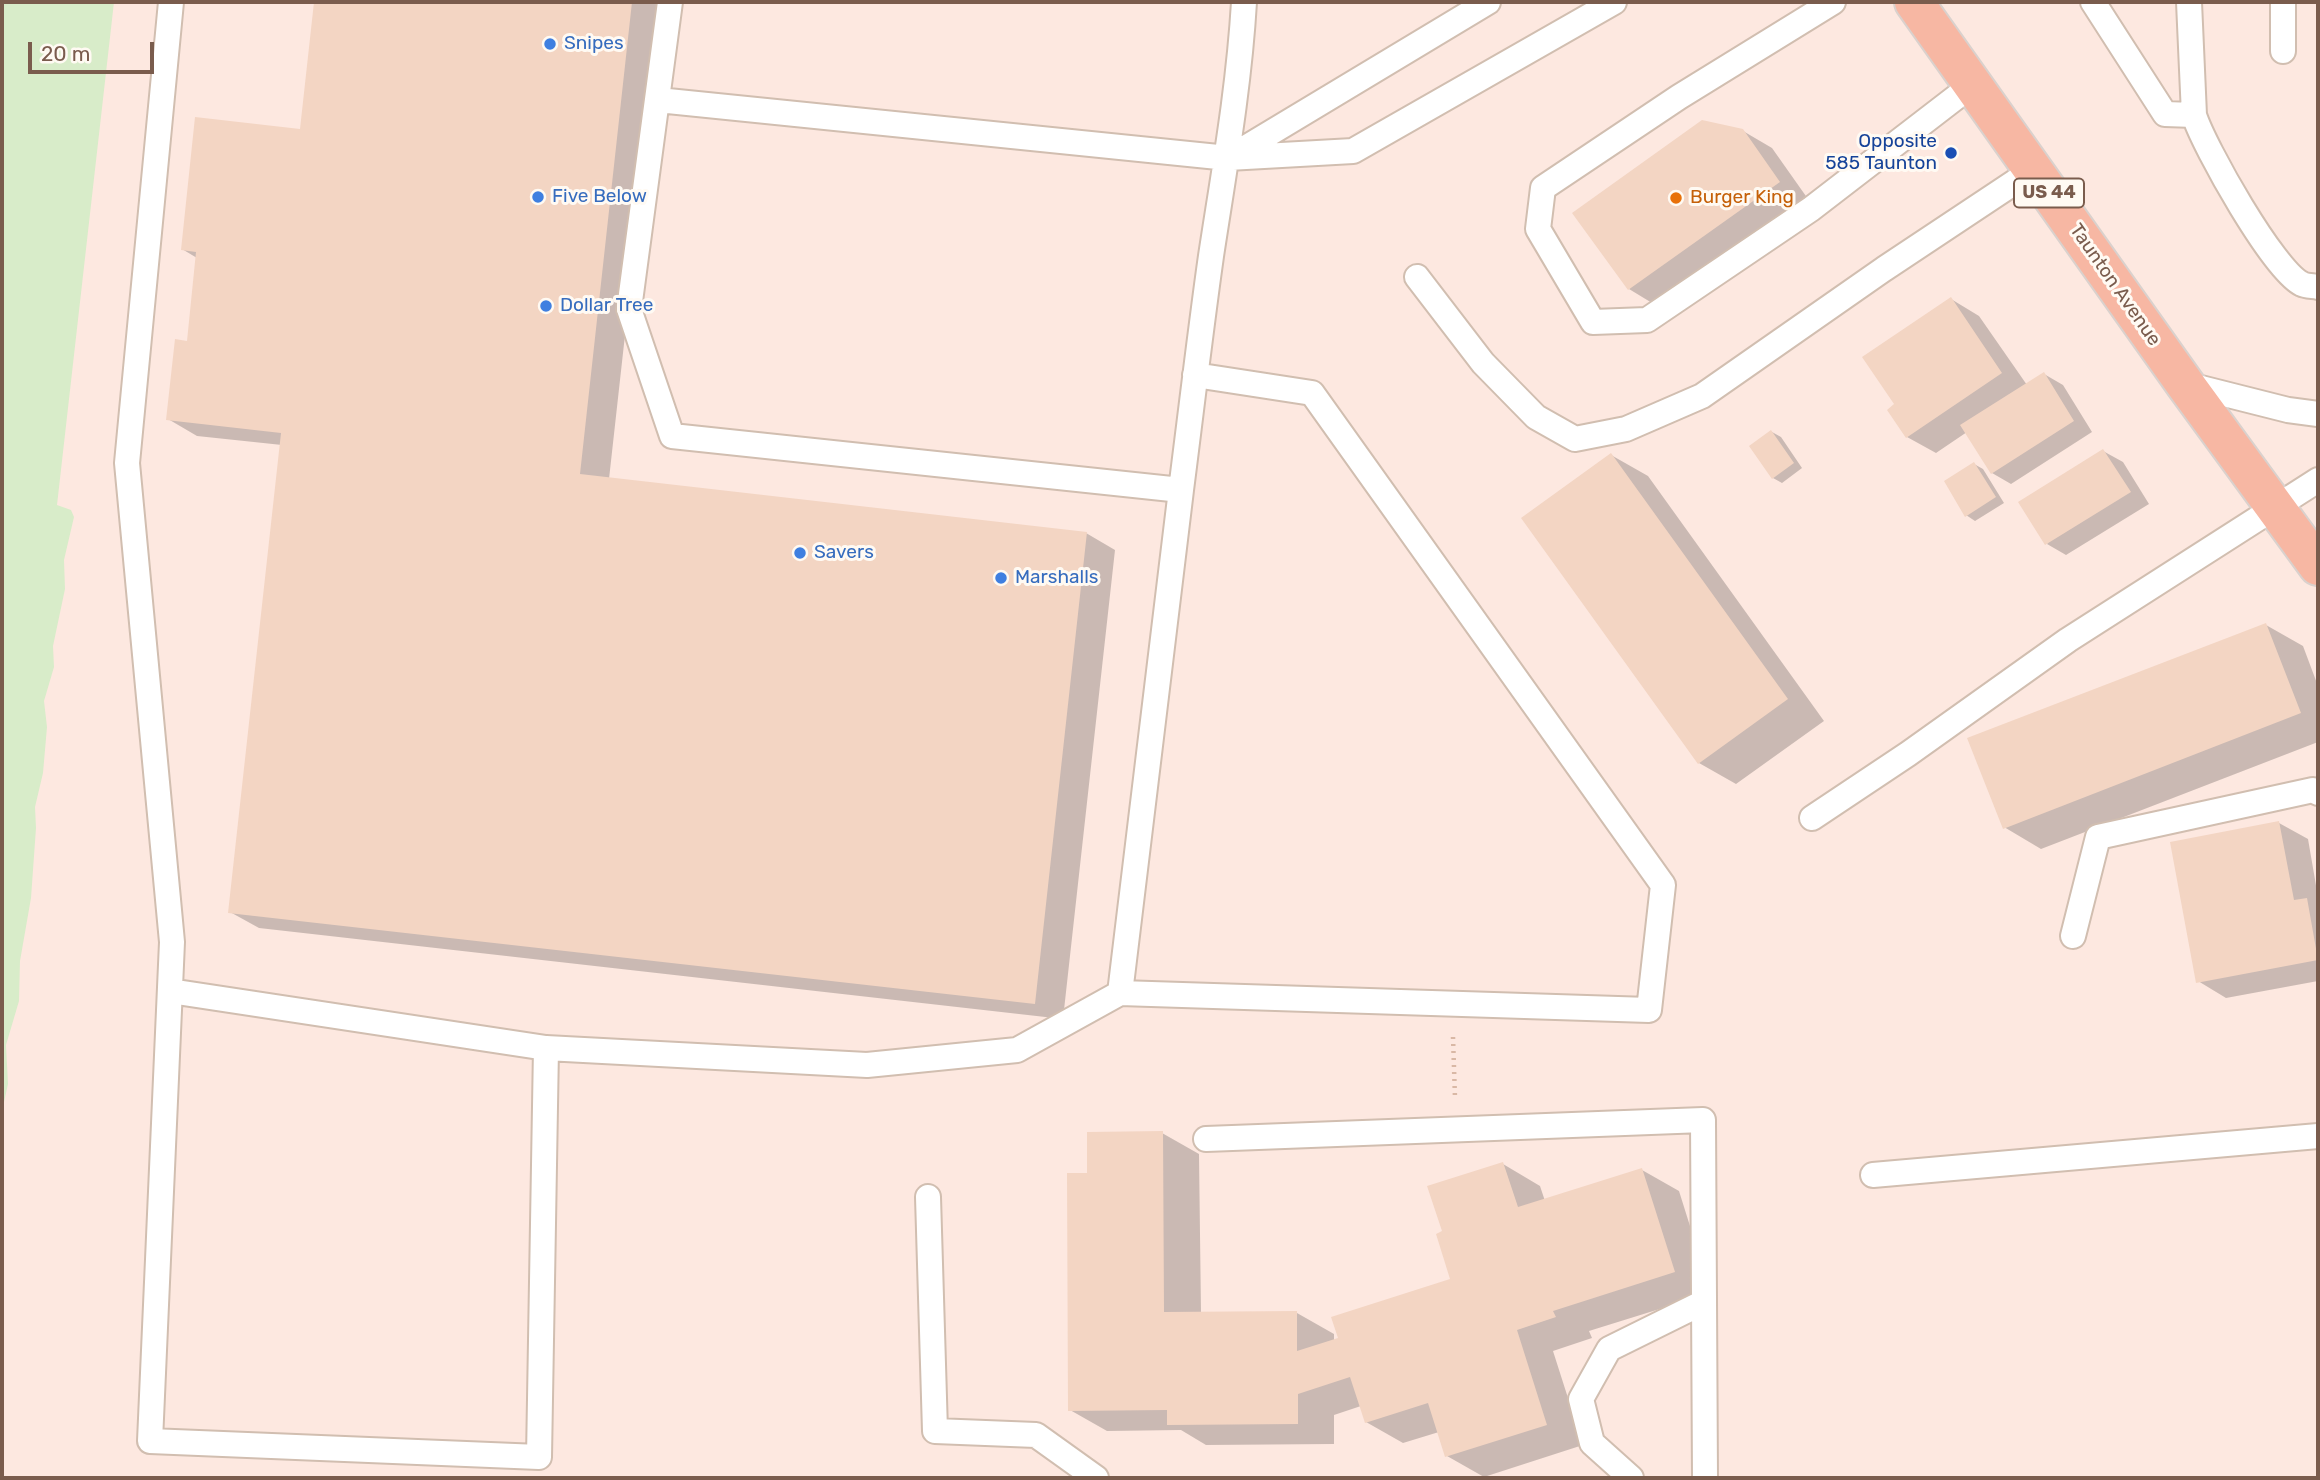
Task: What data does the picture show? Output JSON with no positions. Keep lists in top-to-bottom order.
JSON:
{
  "streets": {
    "highway": ["US 44", "Taunton Avenue"]
  },
  "places": [
    "Snipes",
    "Opposite 585 Taunton",
    "Five Below",
    "Burger King",
    "Dollar Tree",
    "Savers",
    "Marshalls"
  ],
  "scale_bar": "20 m"
}
